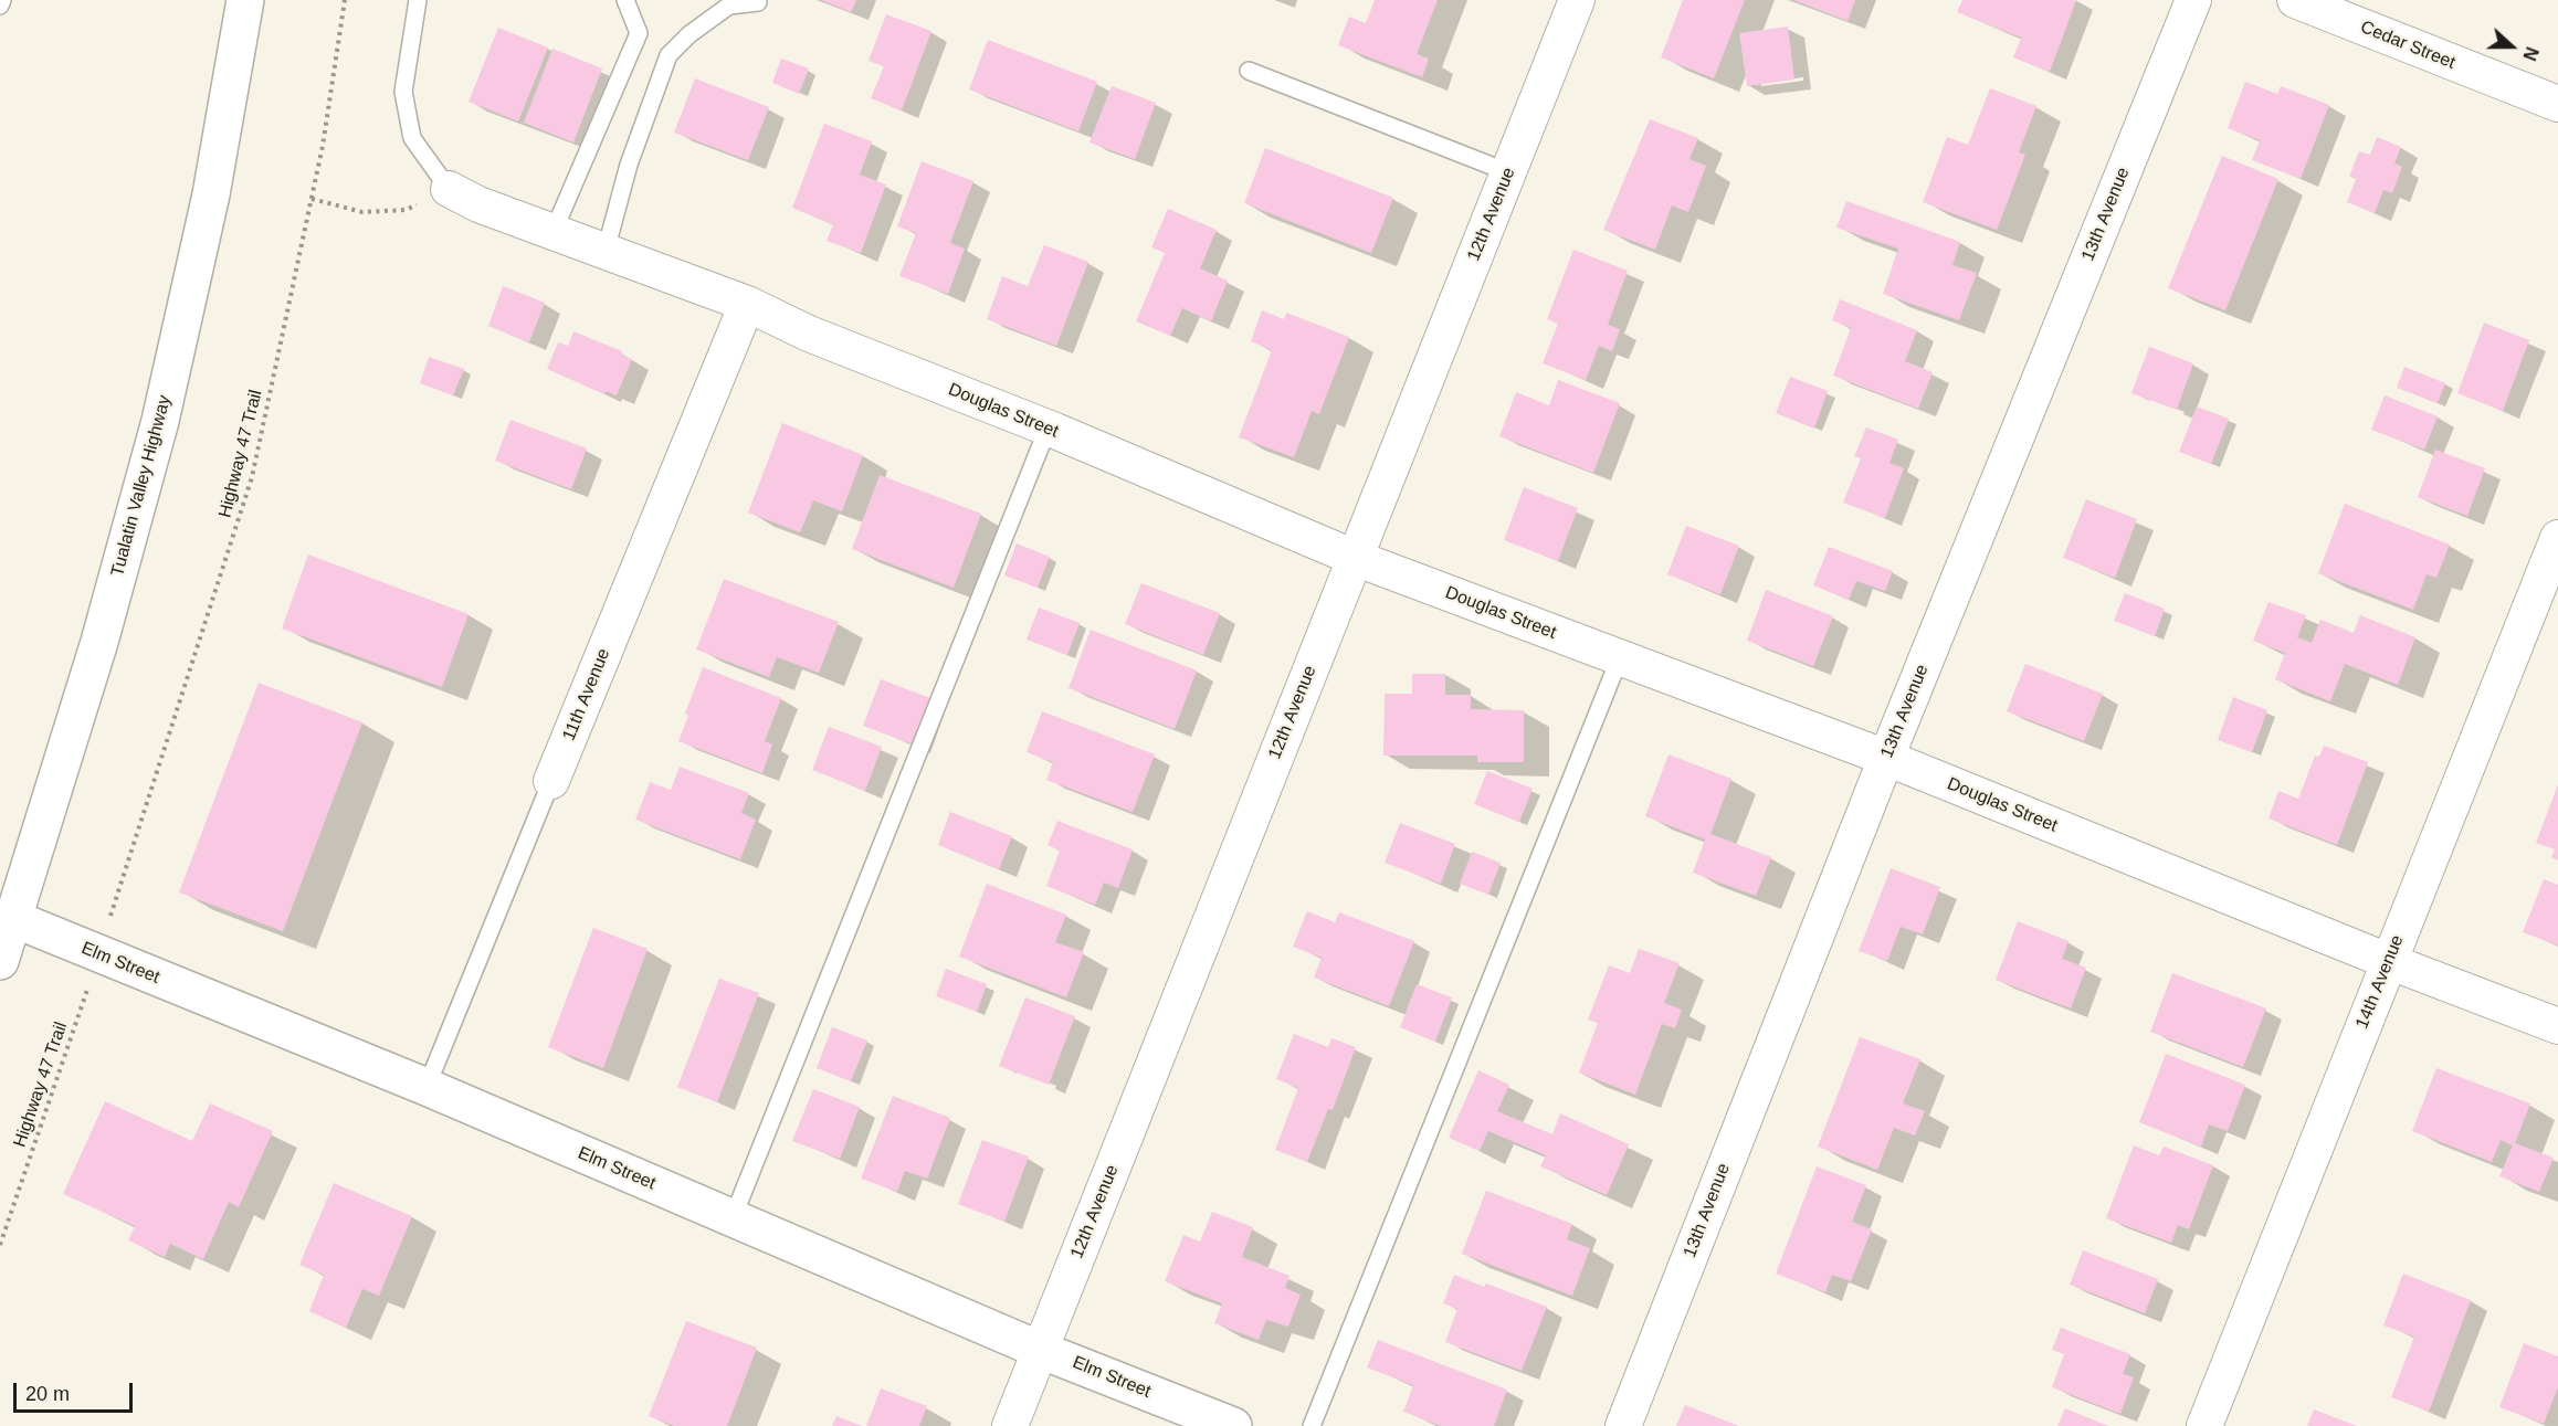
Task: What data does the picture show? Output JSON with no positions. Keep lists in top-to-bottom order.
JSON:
{
  "streets": {
    "main road": ["Tualatin Valley Highway", "Elm Street"],
    "street": [
      "Cedar Street",
      "12th Avenue",
      "13th Avenue",
      "Douglas Street",
      "11th Avenue",
      "14th Avenue"
    ],
    "path": ["Highway 47 Trail"]
  },
  "crossings": [
    ["12th Avenue", "Douglas Street"],
    ["12th Avenue", "Elm Street"],
    ["13th Avenue", "Douglas Street"],
    ["Douglas Street", "11th Avenue"],
    ["Douglas Street", "14th Avenue"],
    ["Tualatin Valley Highway", "Elm Street"],
    ["11th Avenue", "Elm Street"]
  ],
  "scale_bar": "20 m",
  "north": "right"
}
